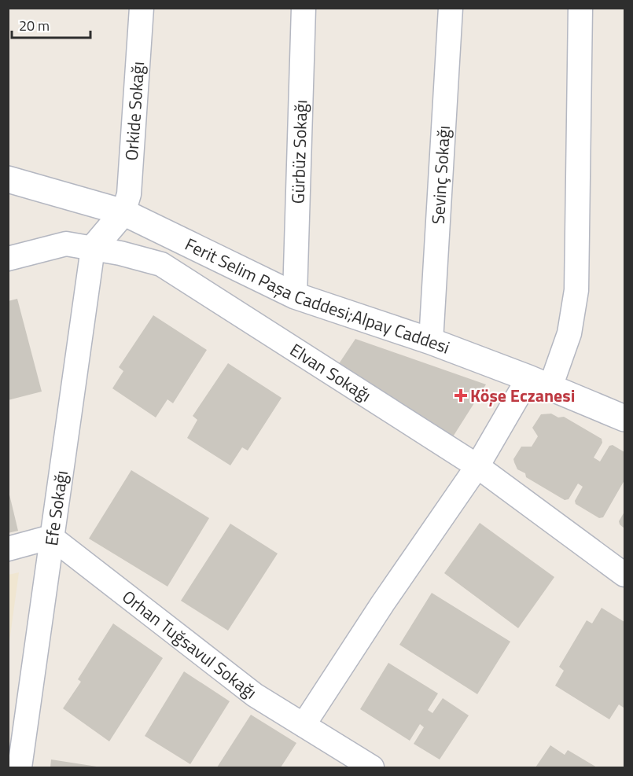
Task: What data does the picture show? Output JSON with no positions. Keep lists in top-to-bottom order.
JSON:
{
  "streets": {
    "main road": ["Ferit Selim Paşa Caddesi;Alpay Caddesi"],
    "street": [
      "Orkide Sokağı",
      "Gürbüz Sokağı",
      "Sevinç Sokağı",
      "Elvan Sokağı",
      "Efe Sokağı",
      "Orhan Tuğsavul Sokağı"
    ]
  },
  "crossings": [
    ["Orkide Sokağı", "Ferit Selim Paşa Caddesi;Alpay Caddesi"],
    ["Gürbüz Sokağı", "Ferit Selim Paşa Caddesi;Alpay Caddesi"],
    ["Sevinç Sokağı", "Ferit Selim Paşa Caddesi;Alpay Caddesi"],
    ["Elvan Sokağı", "Efe Sokağı"],
    ["Efe Sokağı", "Orhan Tuğsavul Sokağı"]
  ],
  "places": {
    "health": ["Köşe Eczanesi"]
  },
  "scale_bar": "20 m"
}
